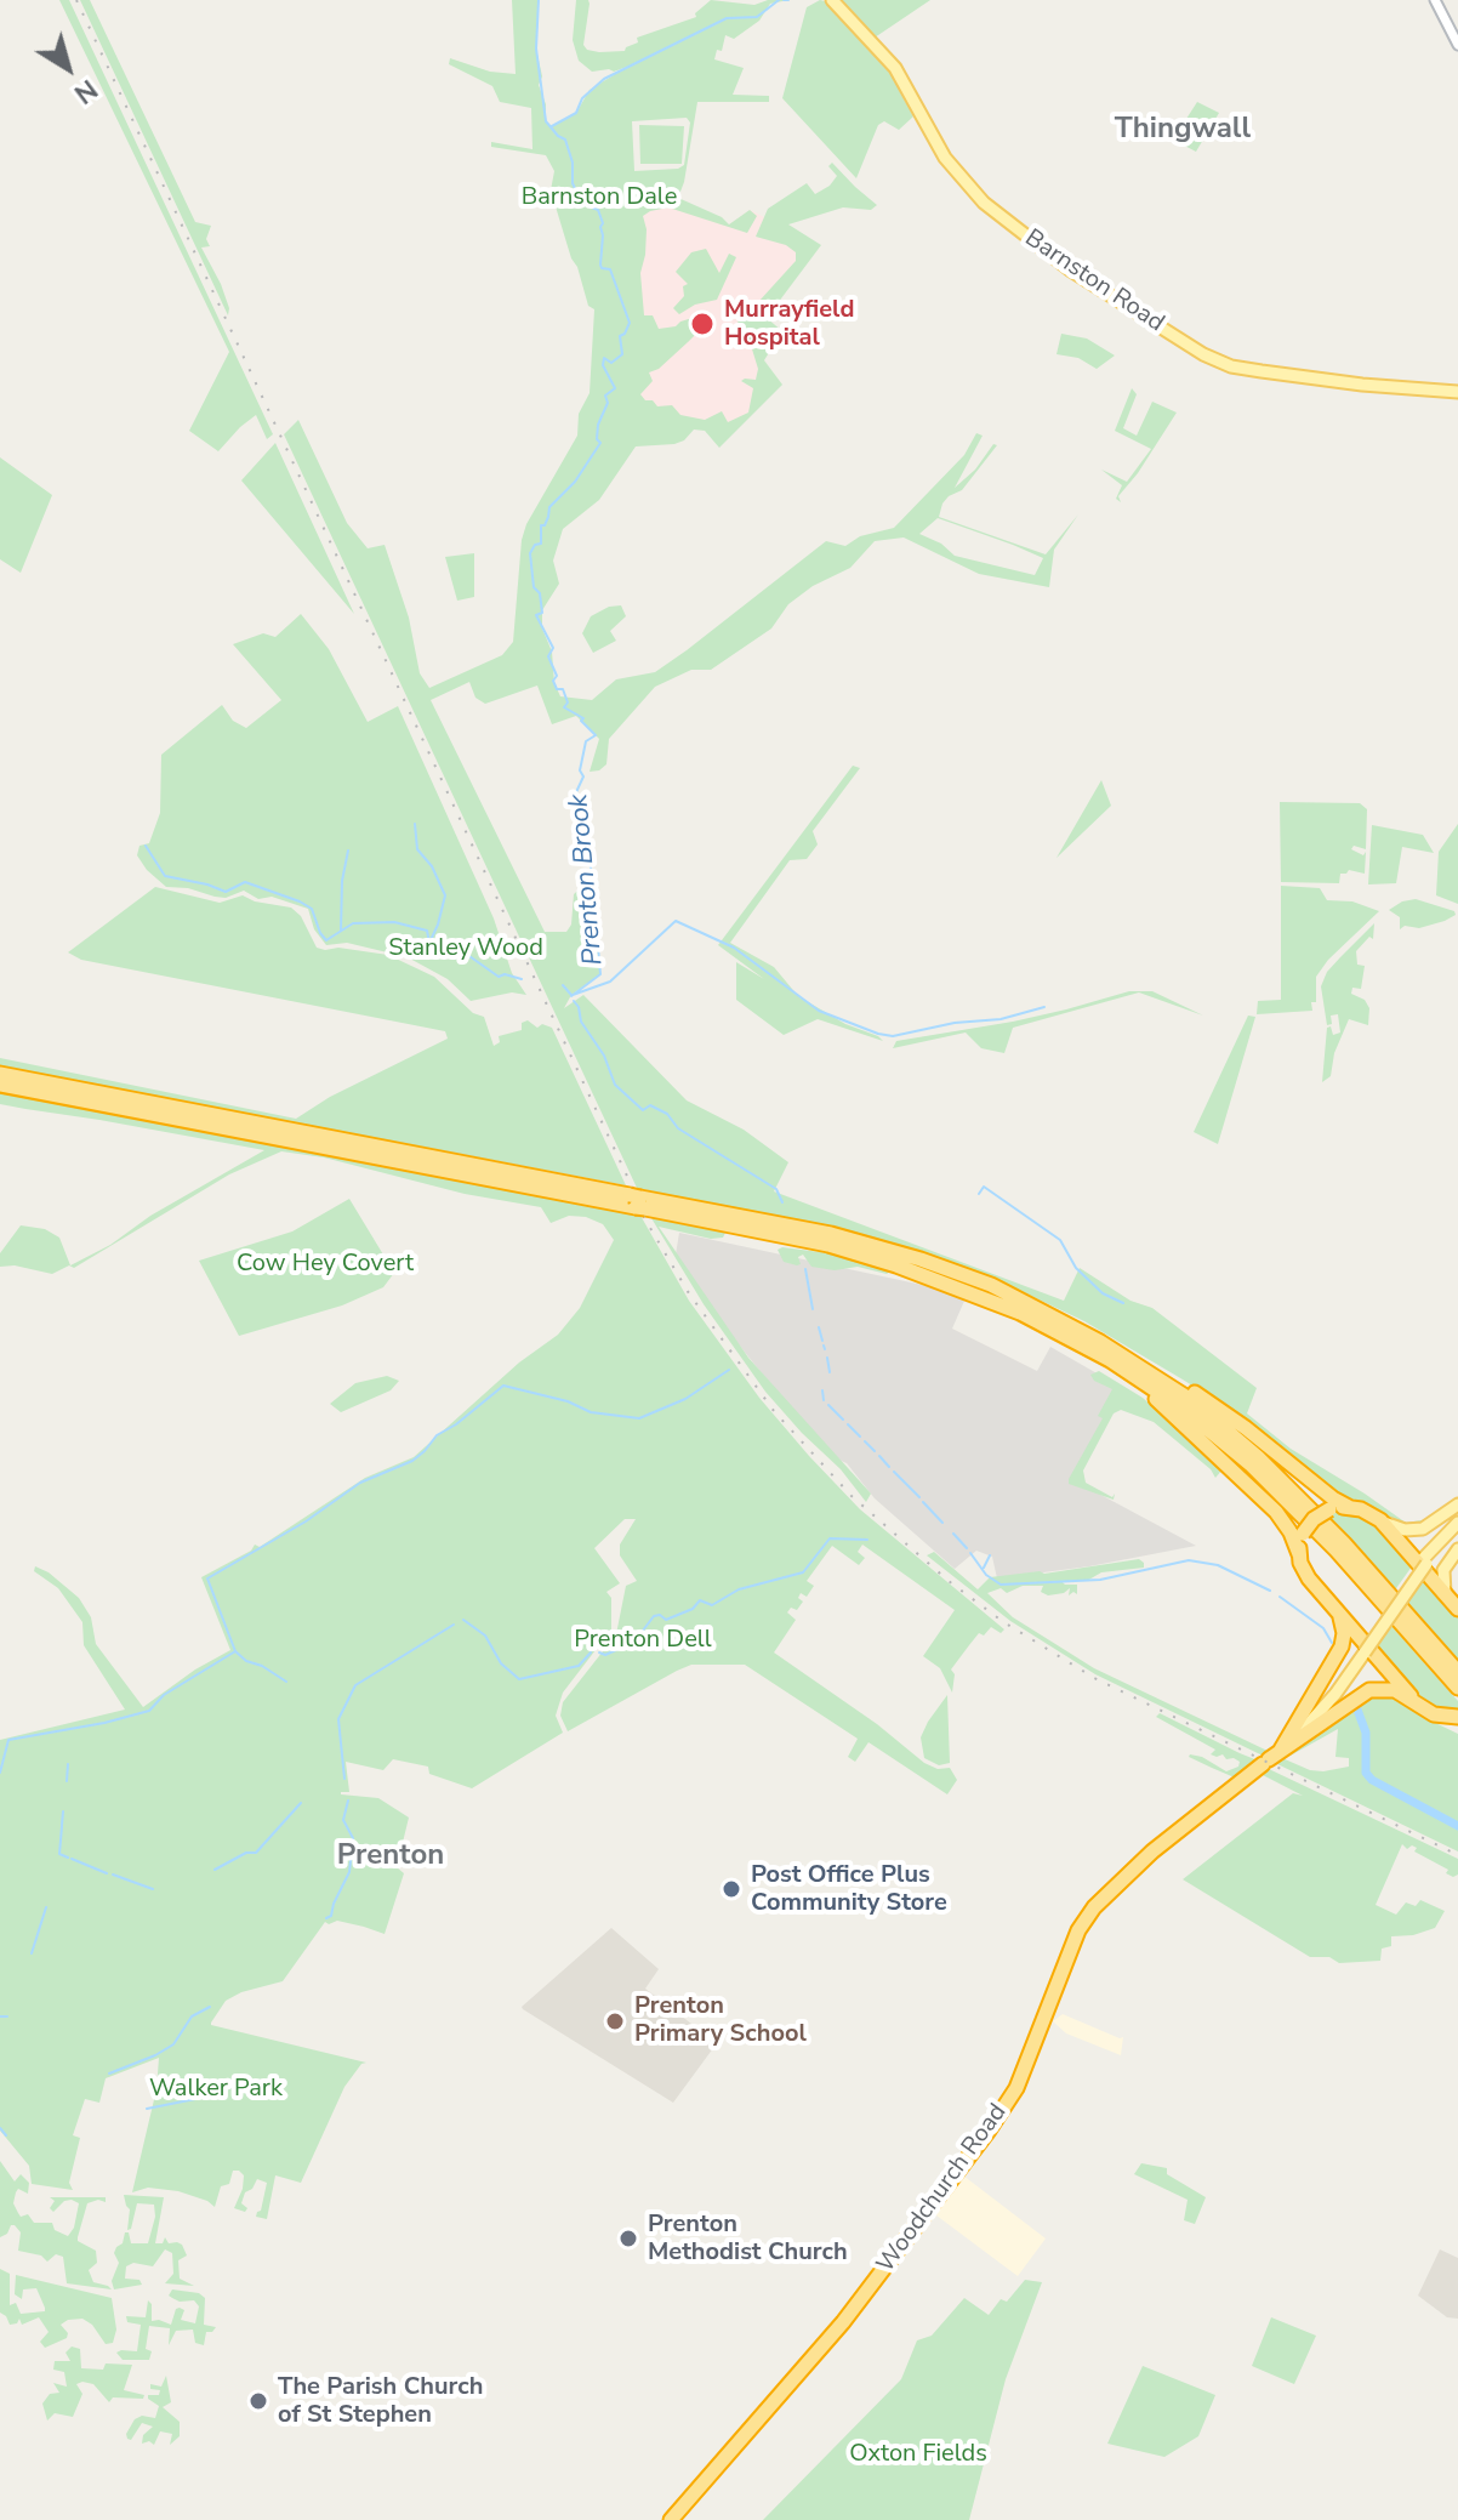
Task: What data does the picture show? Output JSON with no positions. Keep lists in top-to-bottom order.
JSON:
{
  "streets": {
    "highway": ["Woodchurch Road"],
    "main road": ["Barnston Road"]
  },
  "districts": ["Thingwall", "Prenton"],
  "water": ["Prenton Brook"],
  "parks": [
    "Barnston Dale",
    "Stanley Wood",
    "Cow Hey Covert",
    "Prenton Dell",
    "Walker Park",
    "Oxton Fields"
  ],
  "places": [
    "Murrayfield Hospital",
    "Post Office Plus Community Store",
    "Prenton Primary School",
    "Prenton Methodist Church",
    "The Parish Church of St Stephen"
  ],
  "north": "bottom right"
}
